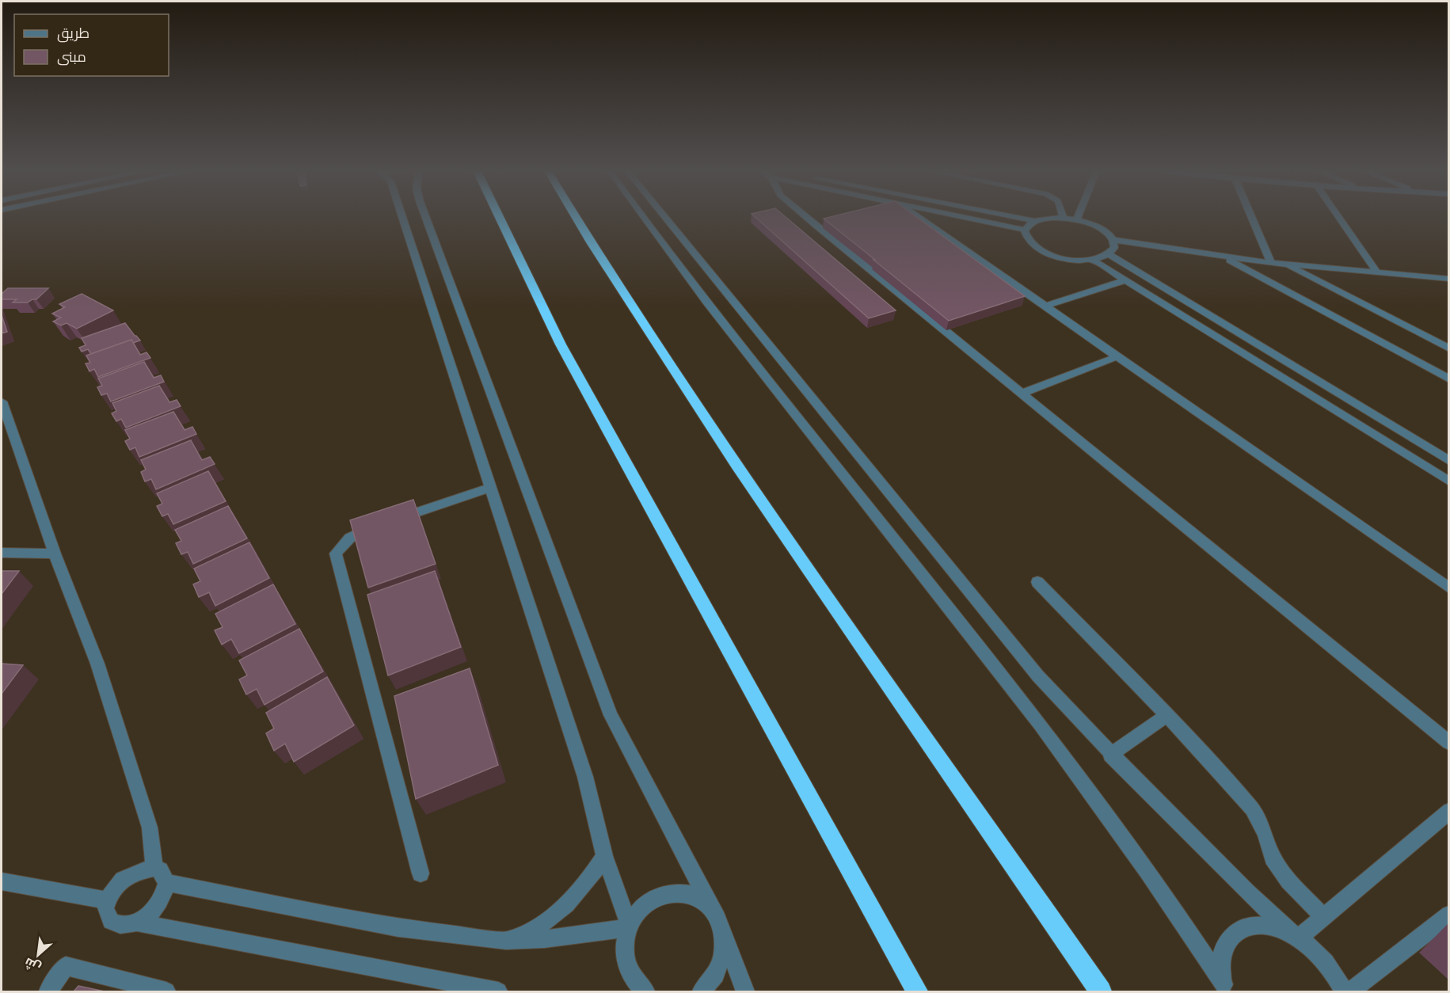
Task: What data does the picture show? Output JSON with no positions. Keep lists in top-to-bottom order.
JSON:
{
  "legend": ["طريق", "مبنى"],
  "north": "bottom left"
}
